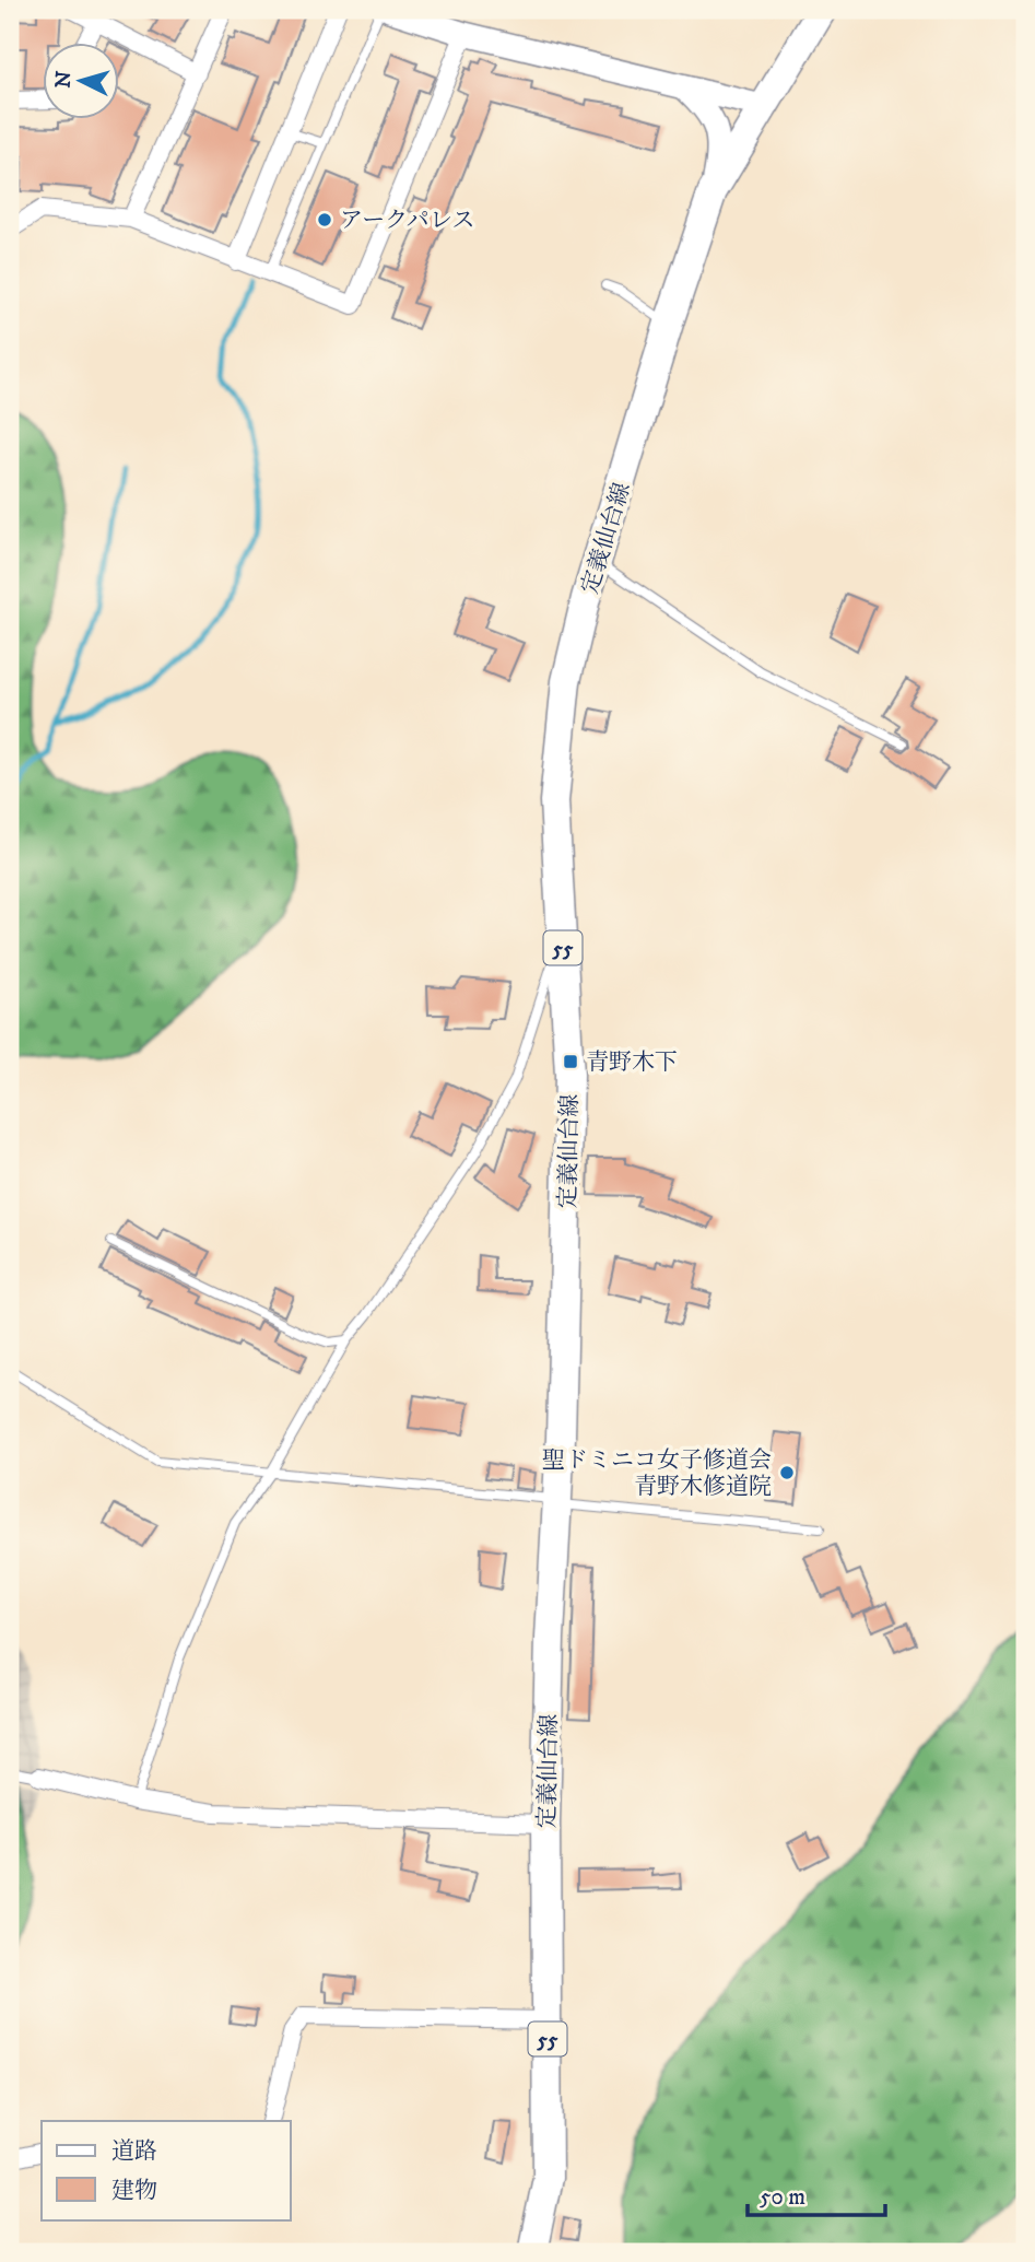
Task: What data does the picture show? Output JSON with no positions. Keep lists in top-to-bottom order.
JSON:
{
  "streets": {
    "main road": ["定義仙台線", "55"]
  },
  "places": {
    "other": ["アークパレス", "聖ドミニコ女子修道会 青野木修道院"],
    "transit": ["青野木下"]
  },
  "legend": ["道路", "建物"],
  "scale_bar": "50 m",
  "north": "left"
}
